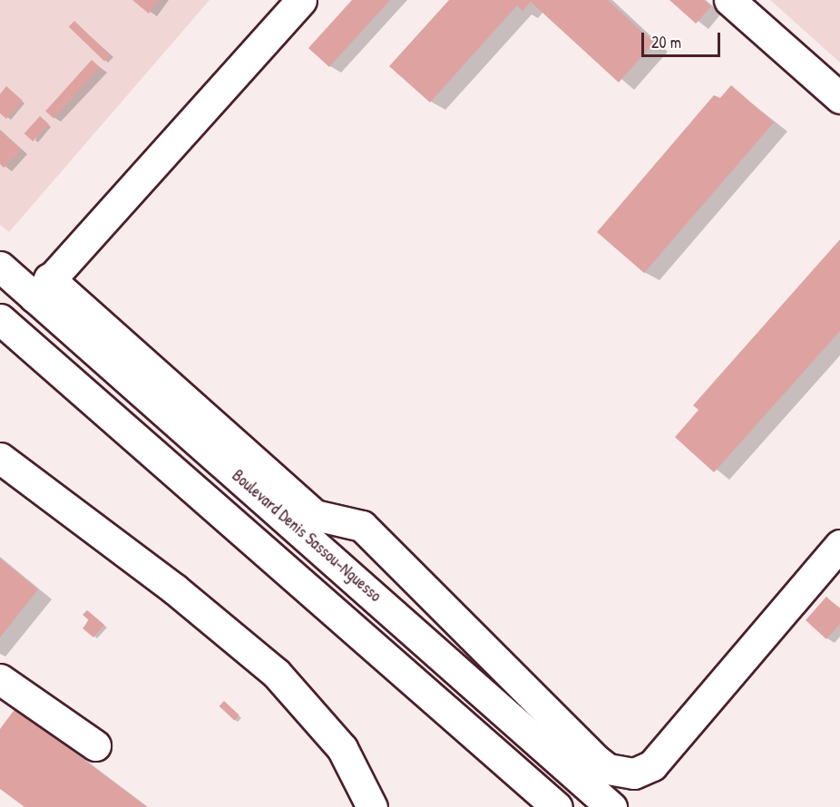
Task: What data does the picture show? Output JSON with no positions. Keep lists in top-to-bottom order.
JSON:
{
  "streets": {
    "main road": ["Boulevard Denis Sassou-Nguesso"]
  },
  "scale_bar": "20 m"
}
